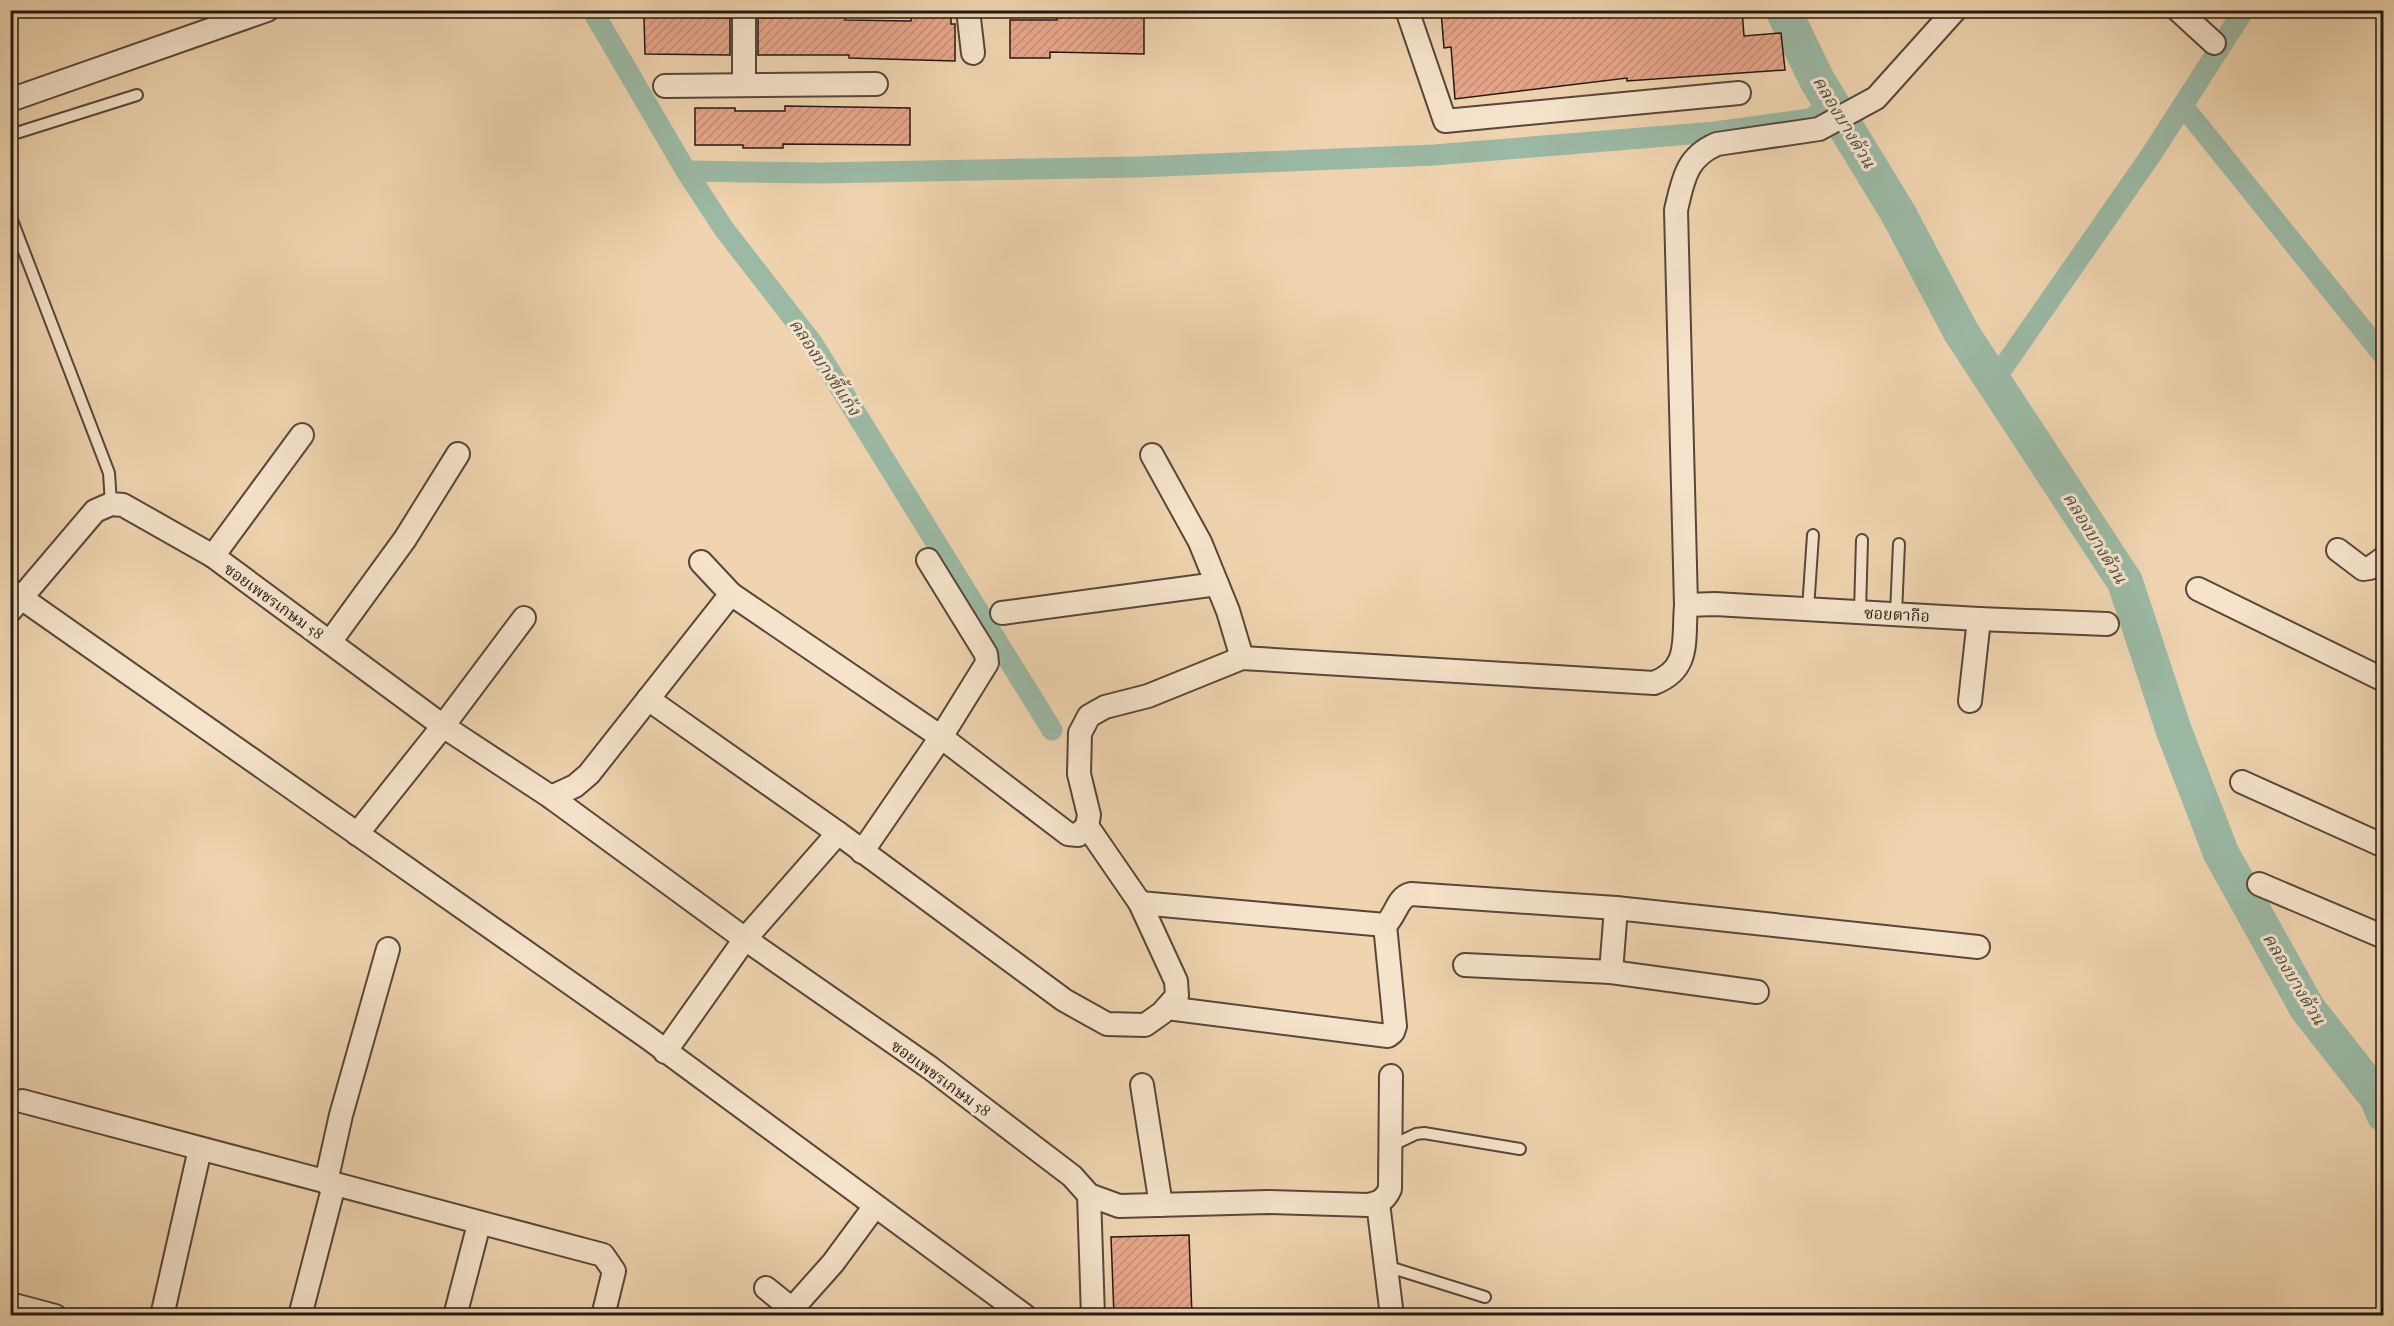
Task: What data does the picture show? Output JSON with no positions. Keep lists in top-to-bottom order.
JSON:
{
  "streets": {
    "street": ["ซอยเพชรเกษม 58", "ซอยตากือ"]
  },
  "water": ["คลองบางด้วน", "คลองบางขี้แก้ง"]
}
